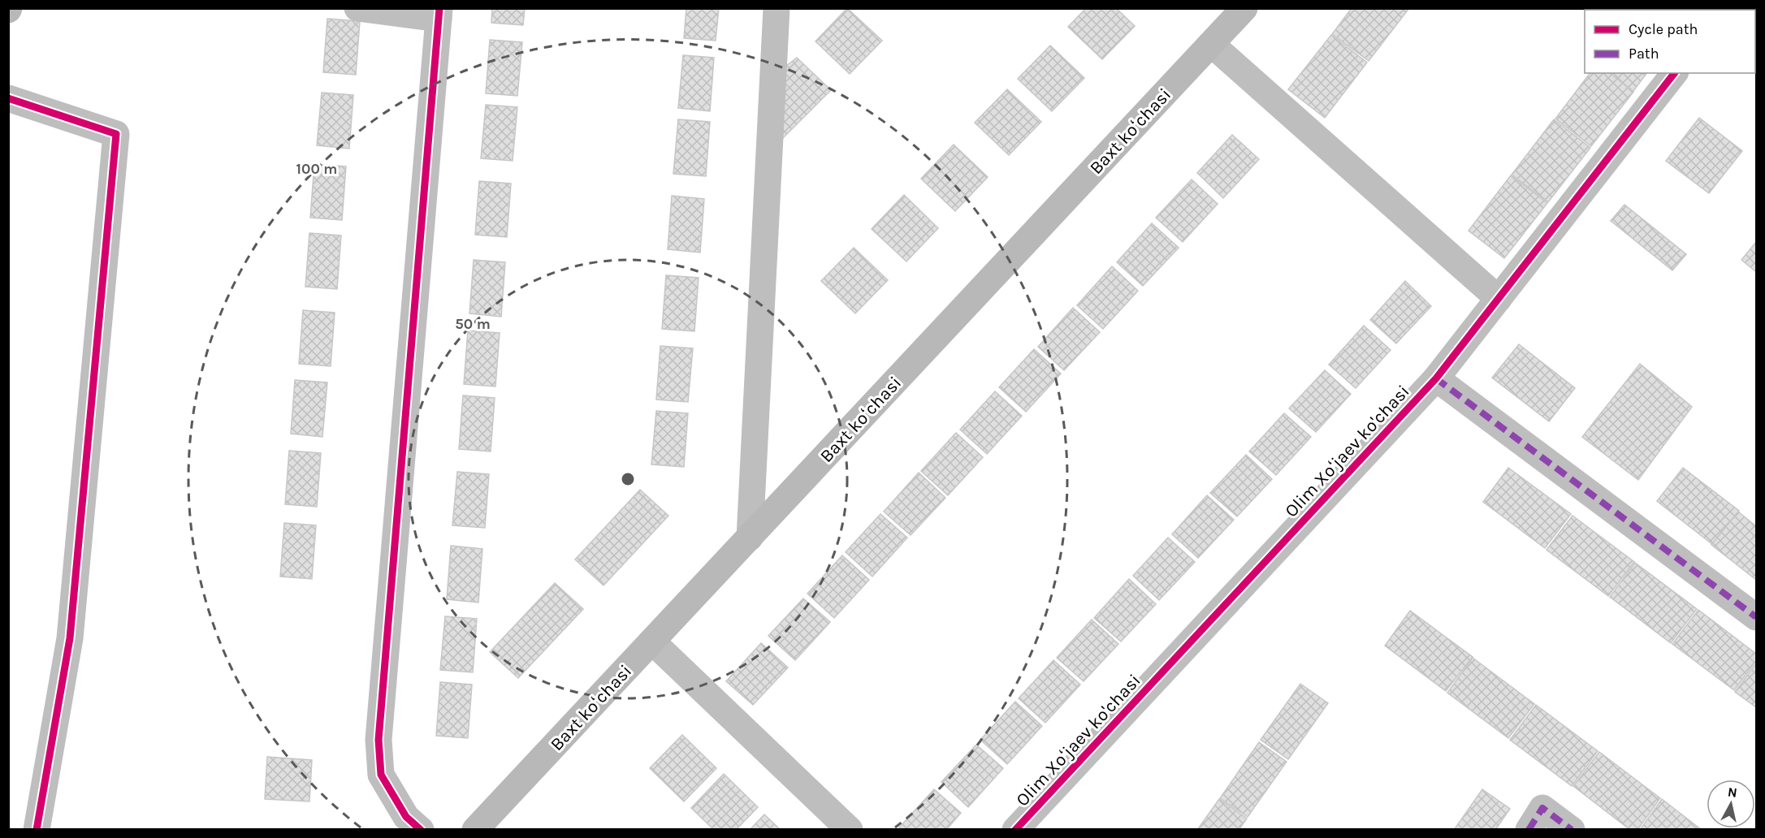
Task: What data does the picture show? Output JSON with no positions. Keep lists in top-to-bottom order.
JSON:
{
  "streets": {
    "main road": ["Baxt koʻchasi"],
    "street": ["Olim Xoʻjaev ko'chasi"]
  },
  "legend": ["Cycle path", "Path"],
  "north": "top",
  "rings": ["100 m", "50 m"]
}
